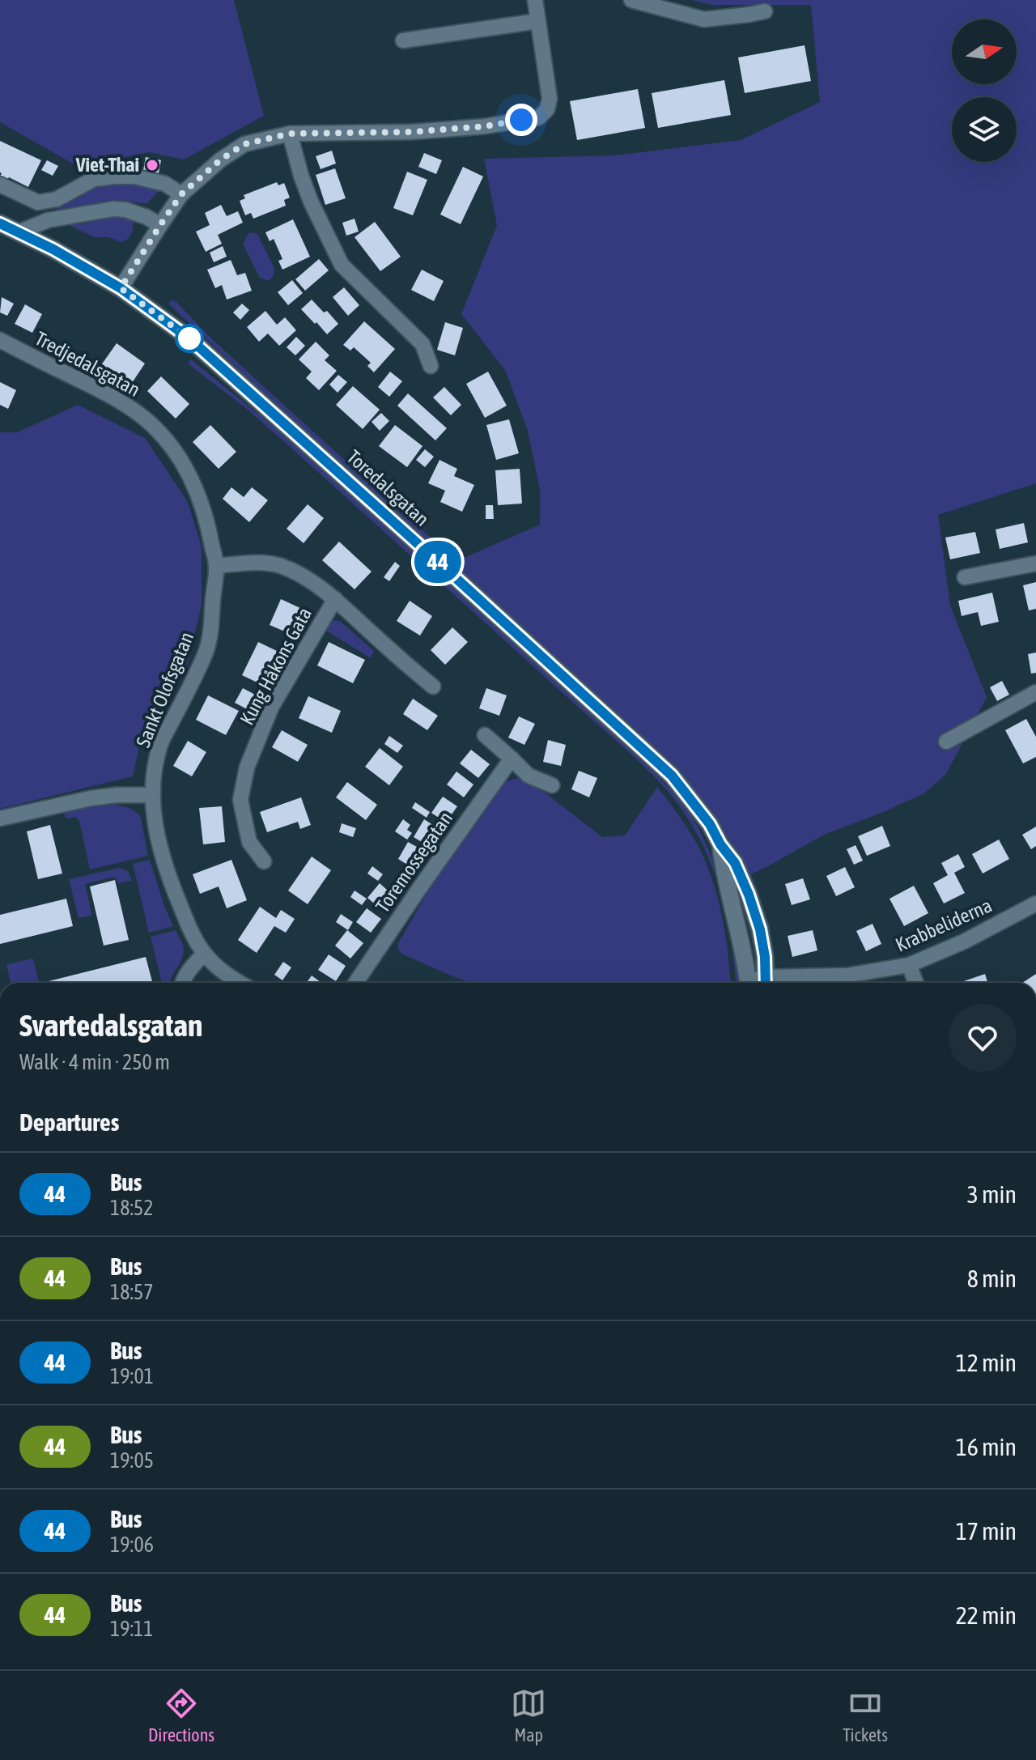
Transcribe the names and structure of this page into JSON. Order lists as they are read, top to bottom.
{
  "streets": {
    "street": [
      "Tredjedalsgatan",
      "Toredalsgatan",
      "Kung Håkons Gata",
      "Sankt Olofsgatan",
      "Toremossegatan",
      "Krabbeliderna"
    ]
  },
  "crossings": [
    ["Tredjedalsgatan", "Kung Håkons Gata"],
    ["Tredjedalsgatan", "Sankt Olofsgatan"],
    ["Toredalsgatan", "Krabbeliderna"],
    ["Kung Håkons Gata", "Sankt Olofsgatan"]
  ],
  "places": ["Viet-Thai"],
  "lines": ["bus line 44"],
  "north": "right",
  "page": {
    "on_map": "44",
    "heading": [
      ["Svartedalsgatan", "Walk · 4 min · 250 m"],
      "Departures"
    ],
    "list": [
      {
        "mark": "44",
        "name": "Bus",
        "note": "18:52",
        "value": "3 min"
      },
      {
        "mark": "44",
        "name": "Bus",
        "note": "18:57",
        "value": "8 min"
      },
      {
        "mark": "44",
        "name": "Bus",
        "note": "19:01",
        "value": "12 min"
      },
      {
        "mark": "44",
        "name": "Bus",
        "note": "19:05",
        "value": "16 min"
      },
      {
        "mark": "44",
        "name": "Bus",
        "note": "19:06",
        "value": "17 min"
      },
      {
        "mark": "44",
        "name": "Bus",
        "note": "19:11",
        "value": "22 min"
      }
    ],
    "tabs": ["Directions", "Map", "Tickets"]
  }
}
